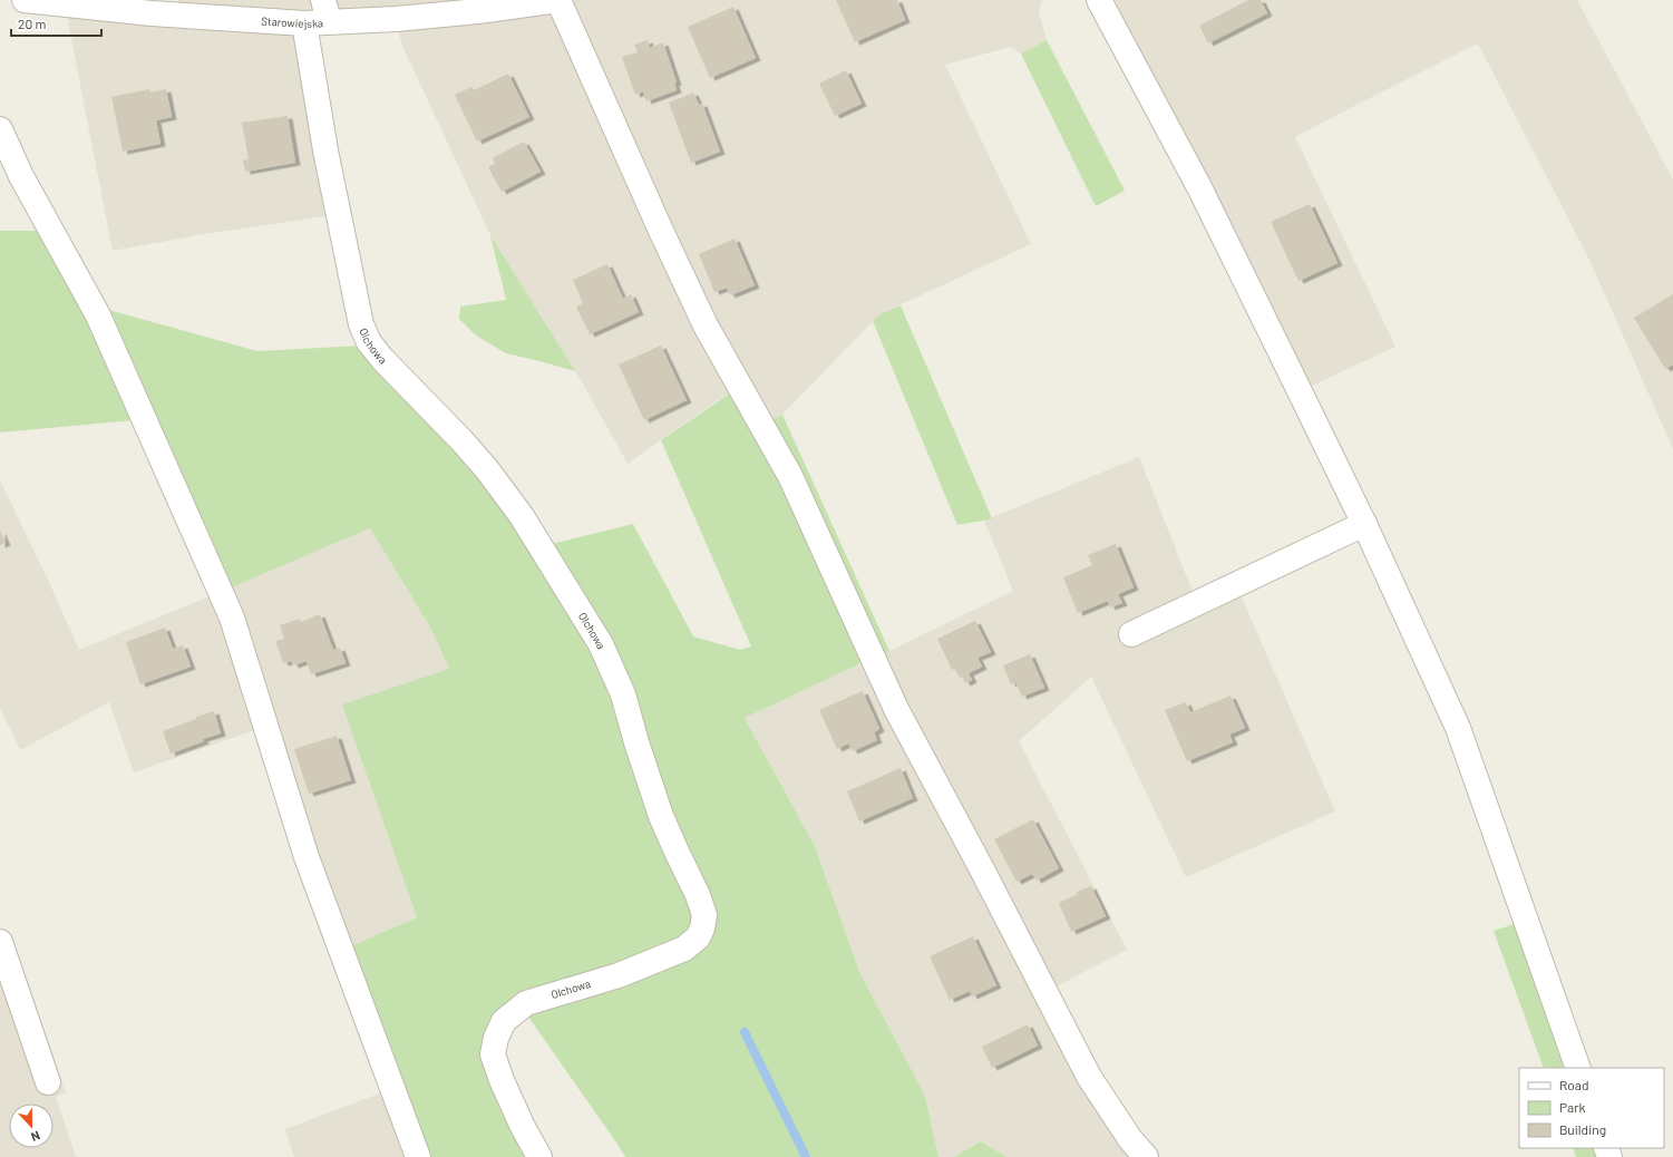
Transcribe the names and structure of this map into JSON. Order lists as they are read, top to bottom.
{
  "streets": {
    "street": ["Starowiejska", "Olchowa"]
  },
  "crossings": [
    ["Starowiejska", "Olchowa"]
  ],
  "legend": ["Road", "Park", "Building"],
  "scale_bar": "20 m",
  "north": "bottom"
}
